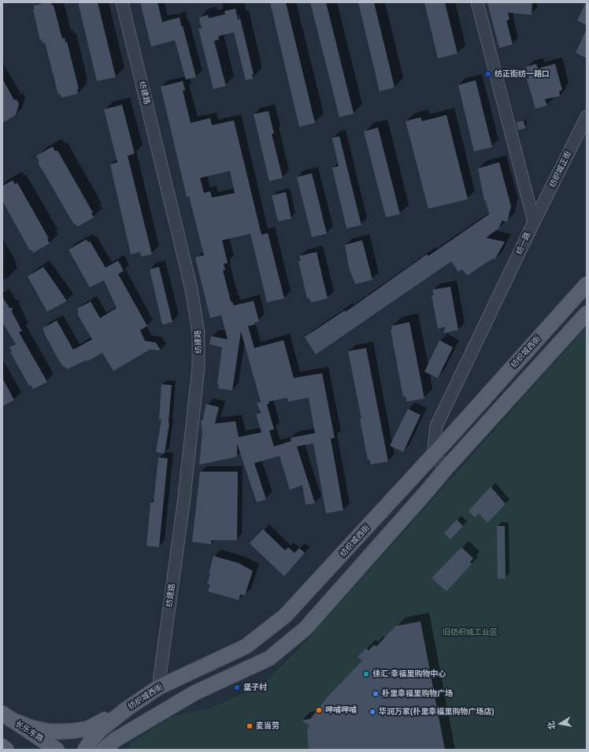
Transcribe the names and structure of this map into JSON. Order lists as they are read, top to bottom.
{
  "streets": {
    "main road": ["纺织城西街", "长乐东路"],
    "street": ["纺建路", "纺织城正街", "纺一路"]
  },
  "crossings": [
    ["纺建路", "纺织城西街"],
    ["纺织城正街", "纺一路"],
    ["纺一路", "纺织城西街"]
  ],
  "parks": ["旧纺织城工业区"],
  "places": [
    "纺正街纺一路口",
    "佳汇·幸福里购物中心",
    "堡子村",
    "朴里幸福里购物广场",
    "呷哺呷哺",
    "华润万家(朴里幸福里购物广场店)",
    "麦当劳"
  ],
  "north": "left"
}
